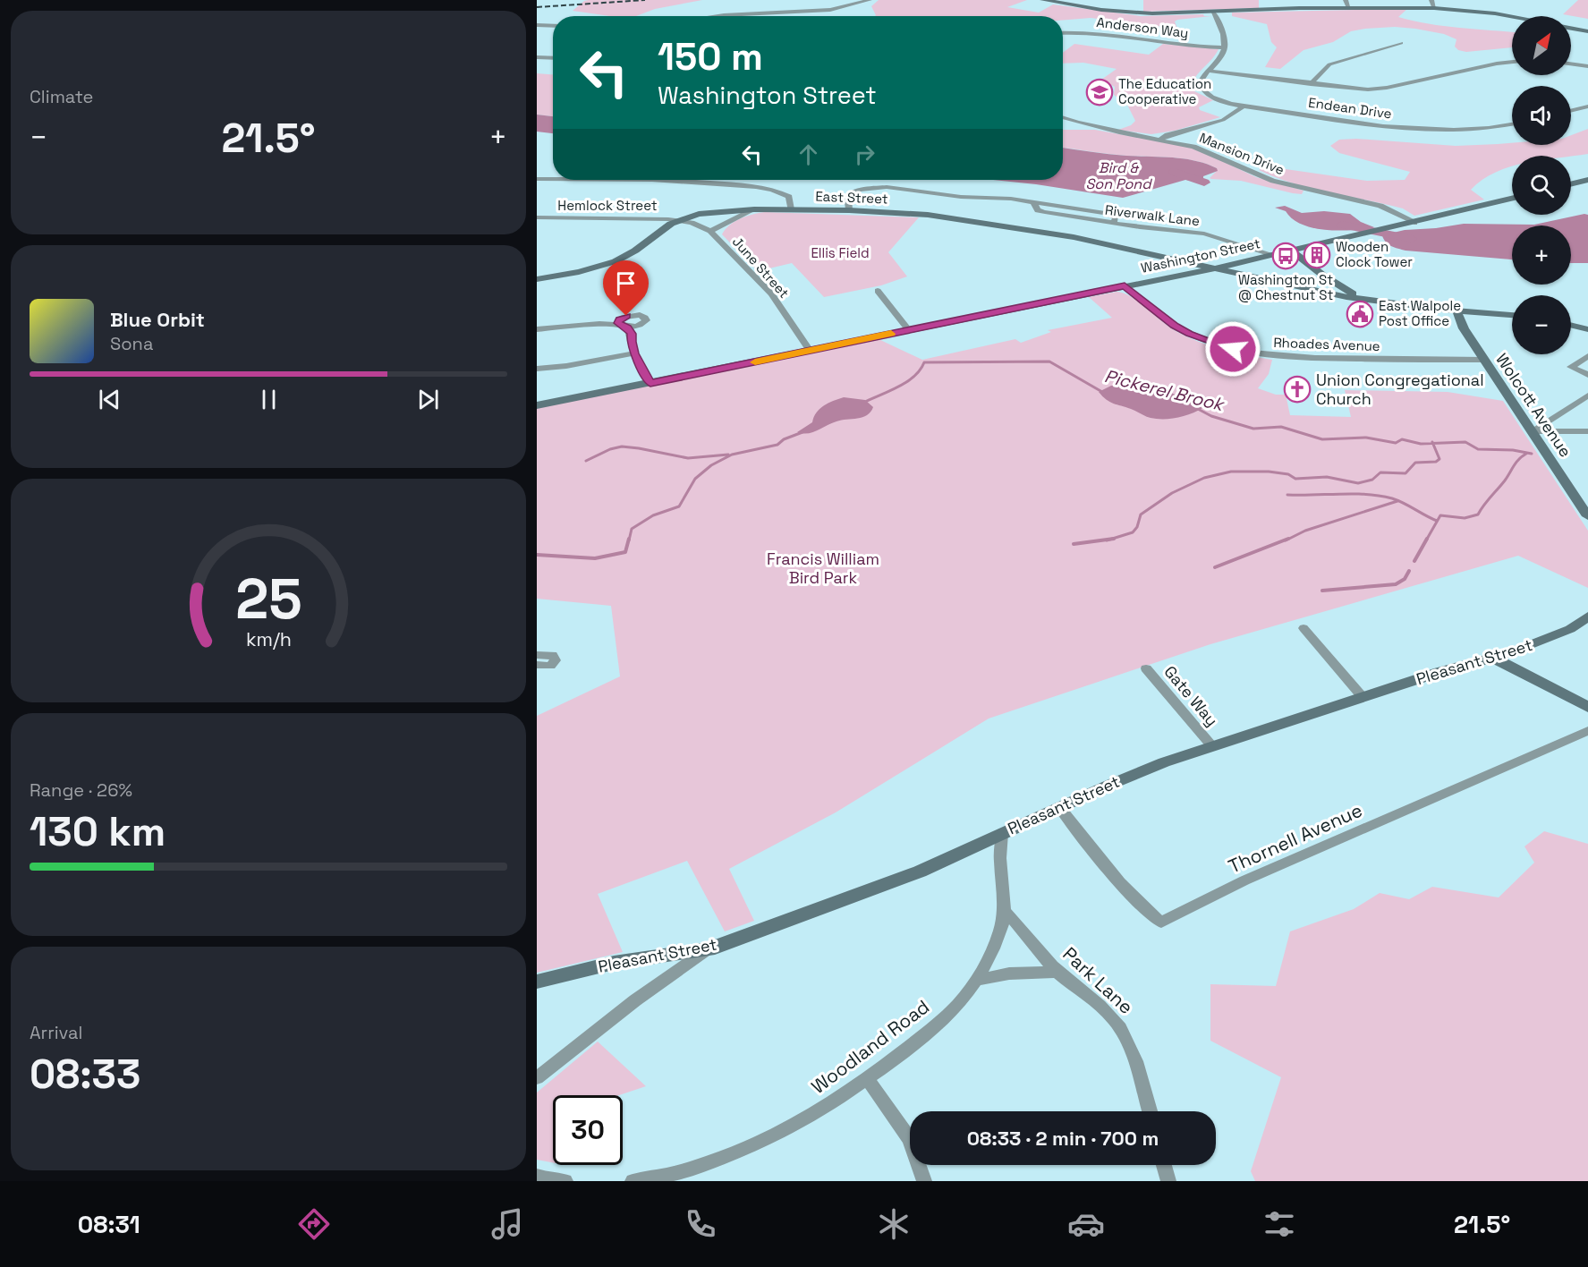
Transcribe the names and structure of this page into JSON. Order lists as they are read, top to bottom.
{
  "streets": {
    "street": [
      "Anderson Way",
      "Endean Drive",
      "Mansion Drive",
      "East Street",
      "Hemlock Street",
      "Riverwalk Lane",
      "Washington Street",
      "June Street",
      "Rhoades Avenue",
      "Wolcott Avenue",
      "Pleasant Street",
      "Gate Way",
      "Thornell Avenue",
      "Park Lane",
      "Woodland Road"
    ]
  },
  "crossings": [
    ["Anderson Way", "Endean Drive"],
    ["Mansion Drive", "Washington Street"],
    ["East Street", "Hemlock Street"],
    ["East Street", "Riverwalk Lane"],
    ["East Street", "Washington Street"],
    ["East Street", "June Street"],
    ["Hemlock Street", "June Street"],
    ["Riverwalk Lane", "Washington Street"],
    ["Washington Street", "June Street"],
    ["Washington Street", "Rhoades Avenue"],
    ["Rhoades Avenue", "Wolcott Avenue"],
    ["Pleasant Street", "Gate Way"],
    ["Pleasant Street", "Thornell Avenue"],
    ["Pleasant Street", "Woodland Road"],
    ["Park Lane", "Woodland Road"]
  ],
  "water": ["Bird & Son Pond", "Pickerel Brook"],
  "parks": ["Ellis Field", "Francis William Bird Park"],
  "places": {
    "school or university": ["The Education Cooperative"],
    "building": ["Wooden Clock Tower"],
    "bus stop": ["Washington St @ Chestnut St"],
    "public building": ["East Walpole Post Office"],
    "church": ["Union Congregational Church"]
  },
  "north": "top right",
  "page": {
    "tile": [
      "Climate",
      ["Range · 26%", "130 km"],
      ["Arrival", "08:33"]
    ],
    "map_buttons": ["+", "−"],
    "turn": ["150 m", "Washington Street"],
    "heat": ["−", "21.5°", "+"],
    "song": ["Blue Orbit", "Sona"],
    "limit": "30",
    "trip": "08:33 · 2 min · 700 m",
    "tabs": ["08:31", "21.5°"],
    "gauge": ["25", "km/h"]
  }
}
